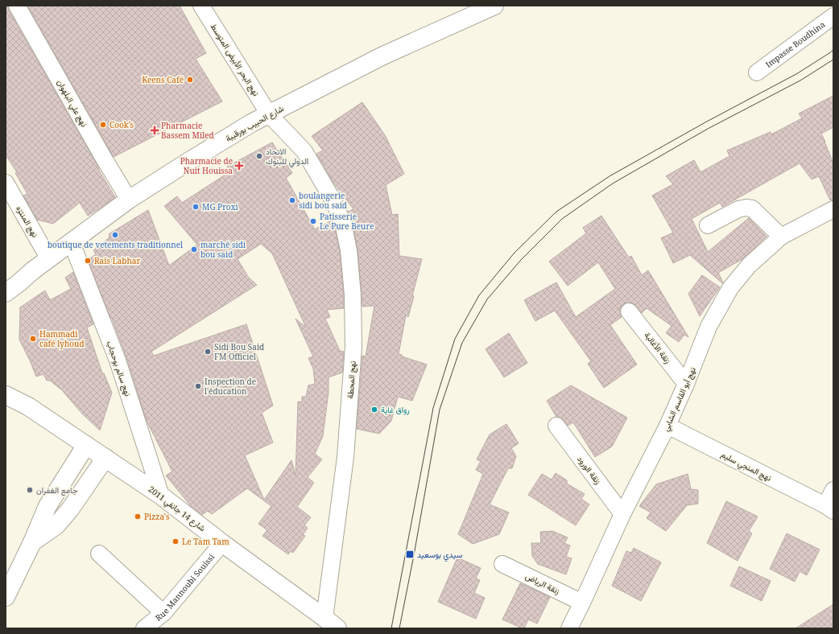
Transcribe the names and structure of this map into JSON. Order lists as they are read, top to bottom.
{
  "streets": {
    "main road": ["شارع الحبيب بورقيبة", "شارع 14 جانفي 2011"],
    "street": [
      "Impasse Boudhina",
      "نهج البحر الأبيض المتوسط",
      "نهج علي البلهوان",
      "نهج المنتزه",
      "زنقة الأغالبة",
      "نهج سالم بوحجاب",
      "نهج المحطة",
      "نهج أبو القاسم الشابي",
      "نهج المنجي سليم",
      "زنقة الورود",
      "زنقة الرياض",
      "Rue Mannoubi Souissi"
    ]
  },
  "crossings": [
    ["نهج البحر الأبيض المتوسط", "شارع الحبيب بورقيبة"],
    ["نهج البحر الأبيض المتوسط", "نهج المحطة"],
    ["نهج علي البلهوان", "شارع الحبيب بورقيبة"],
    ["شارع الحبيب بورقيبة", "نهج المنتزه"],
    ["شارع الحبيب بورقيبة", "نهج سالم بوحجاب"],
    ["زنقة الأغالبة", "نهج أبو القاسم الشابي"],
    ["نهج سالم بوحجاب", "شارع 14 جانفي 2011"],
    ["نهج المحطة", "شارع 14 جانفي 2011"],
    ["نهج أبو القاسم الشابي", "نهج المنجي سليم"],
    ["نهج أبو القاسم الشابي", "زنقة الورود"],
    ["نهج أبو القاسم الشابي", "زنقة الرياض"],
    ["شارع 14 جانفي 2011", "Rue Mannoubi Souissi"]
  ],
  "places": {
    "other": [
      "Keens Café",
      "Cook’s",
      "الاتحاد الدولي للبنوك",
      "boulangerie sidi bou said",
      "MG Proxi",
      "Patisserie Le Pure Beure",
      "boutique de vetements traditionnel",
      "marché sidi bou said",
      "Raïs Labhar",
      "Hammadi café lyhoud",
      "Sidi Bou Said FM Officiel",
      "Inspection de l'éducation",
      "رواق غاية",
      "جامع الغفران",
      "Pizza's",
      "Le Tam Tam"
    ],
    "health": ["Pharmacie Bassem Miled", "Pharmacie de Nuit Houissa"],
    "transit": ["سيدي بوسعيد"]
  }
}
